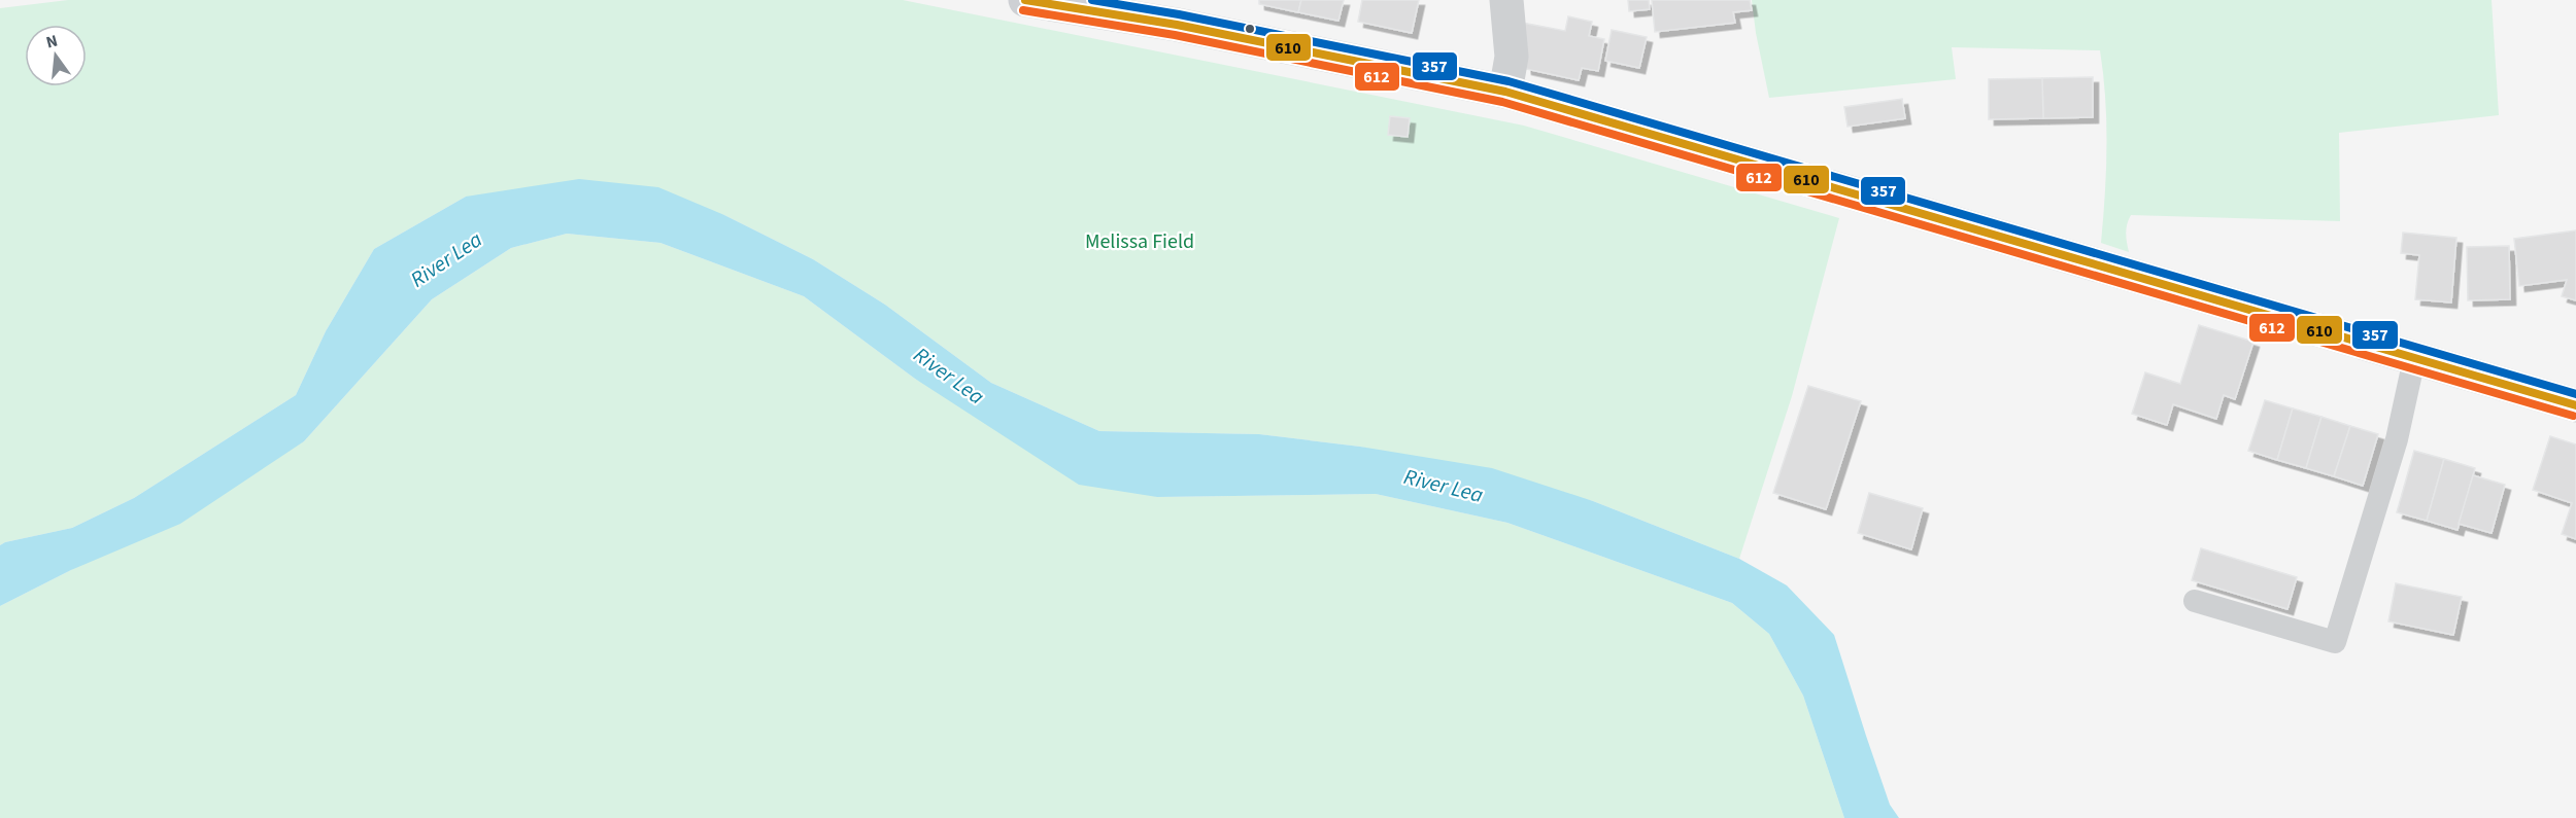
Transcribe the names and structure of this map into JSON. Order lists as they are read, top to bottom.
{
  "water": ["River Lea"],
  "parks": ["Melissa Field"],
  "lines": ["transit line 610", "transit line 357", "transit line 612"],
  "north": "top"
}
